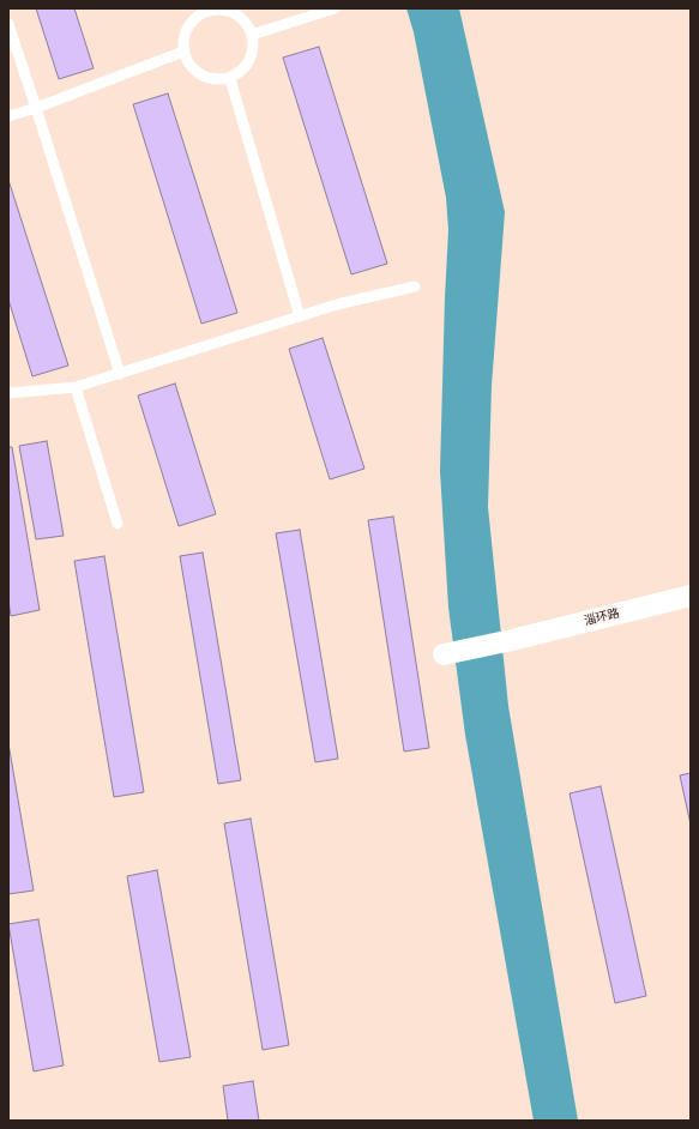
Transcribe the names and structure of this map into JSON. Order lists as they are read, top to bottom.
{
  "streets": {
    "street": ["淄环路"]
  }
}
